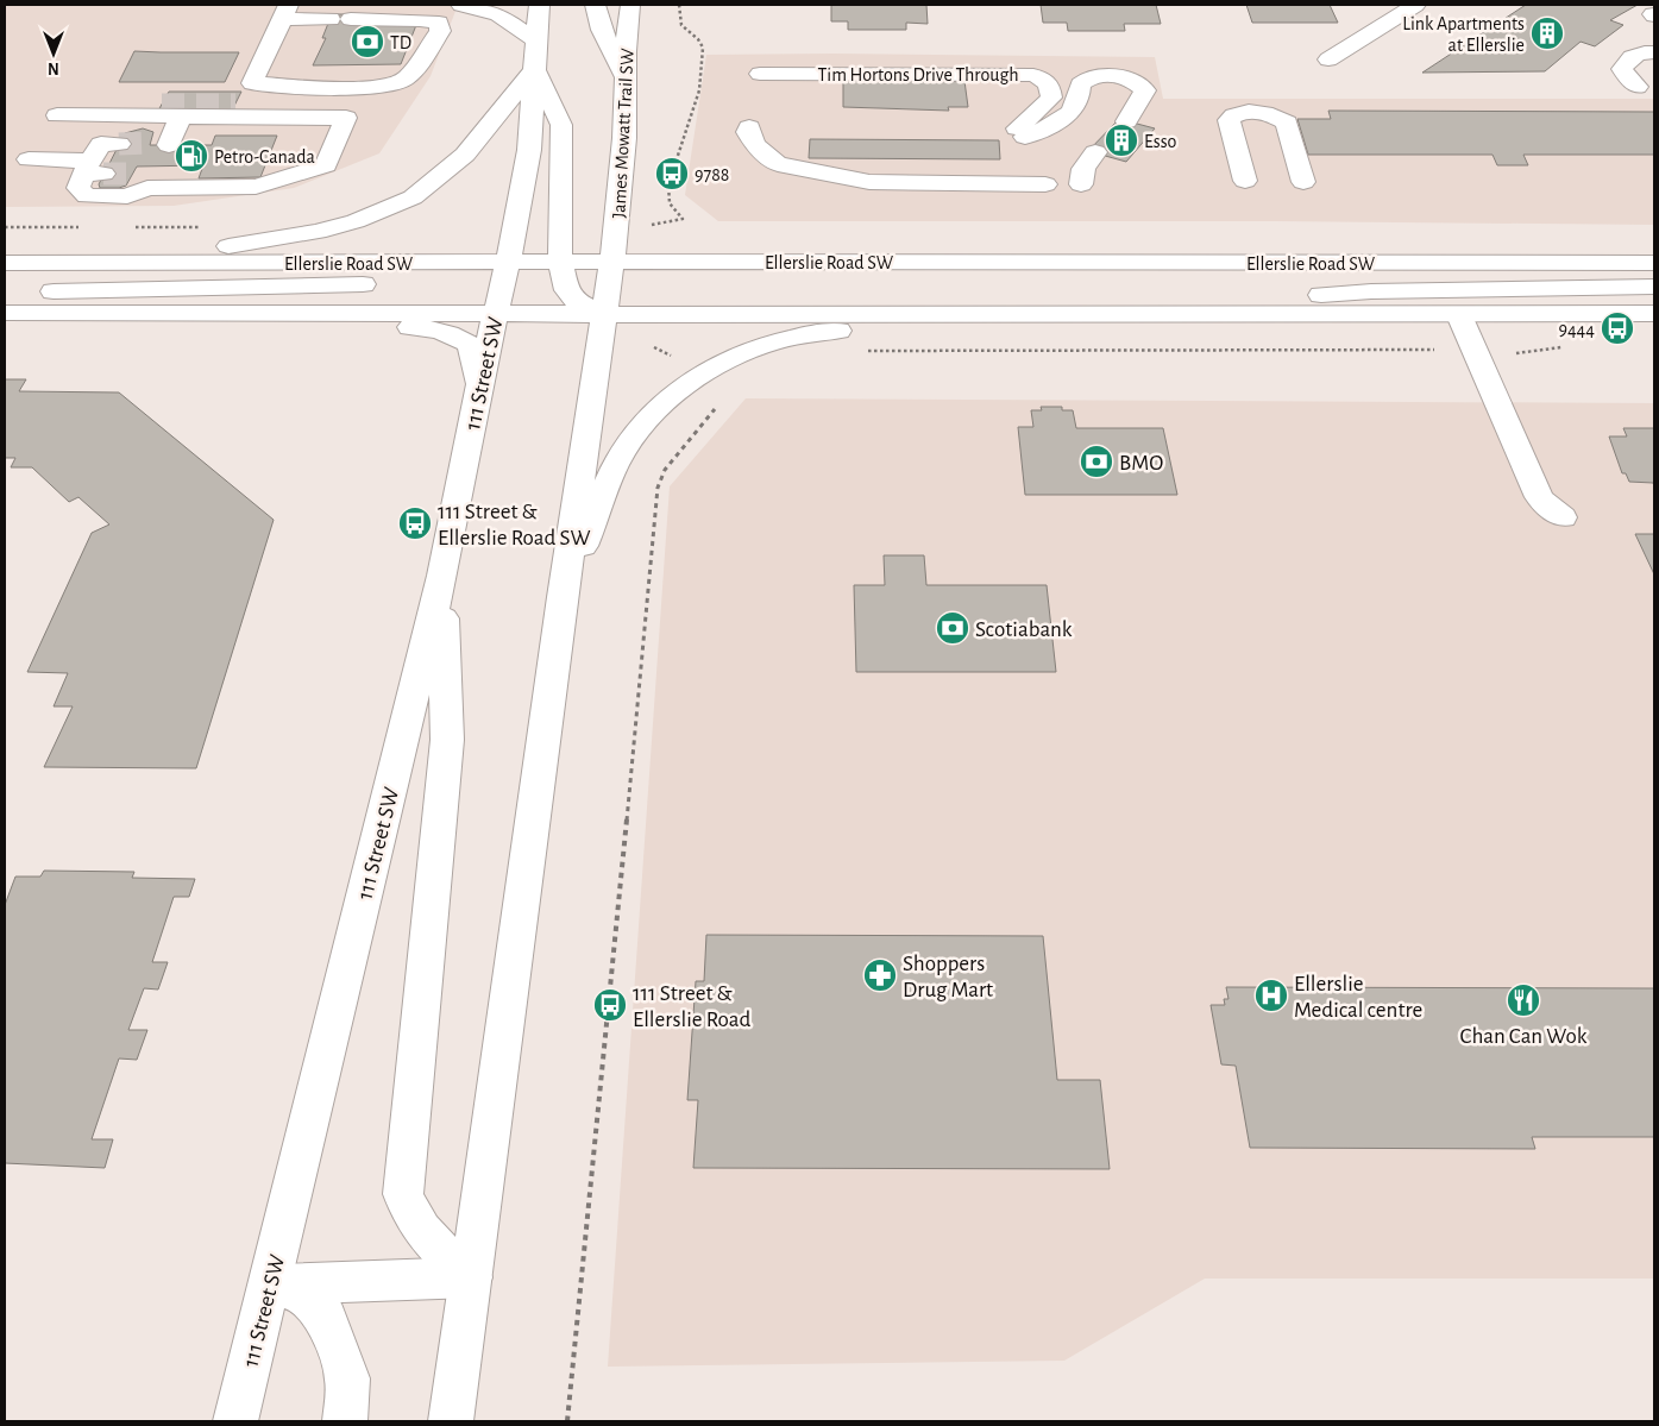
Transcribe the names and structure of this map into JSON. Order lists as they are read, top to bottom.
{
  "streets": {
    "main road": [
      "Tim Hortons Drive Through",
      "James Mowatt Trail SW",
      "Ellerslie Road SW",
      "111 Street SW"
    ]
  },
  "crossings": [
    ["James Mowatt Trail SW", "Ellerslie Road SW"],
    ["Ellerslie Road SW", "111 Street SW"]
  ],
  "places": {
    "building": ["Link Apartments at Ellerslie", "Esso"],
    "bank": ["TD", "BMO", "Scotiabank"],
    "fuel station": ["Petro-Canada"],
    "bus stop": [
      "9788",
      "9444",
      "111 Street & Ellerslie Road SW",
      "111 Street & Ellerslie Road"
    ],
    "pharmacy": ["Shoppers Drug Mart"],
    "hospital": ["Ellerslie Medical centre"],
    "restaurant": ["Chan Can Wok"]
  },
  "north": "bottom"
}
